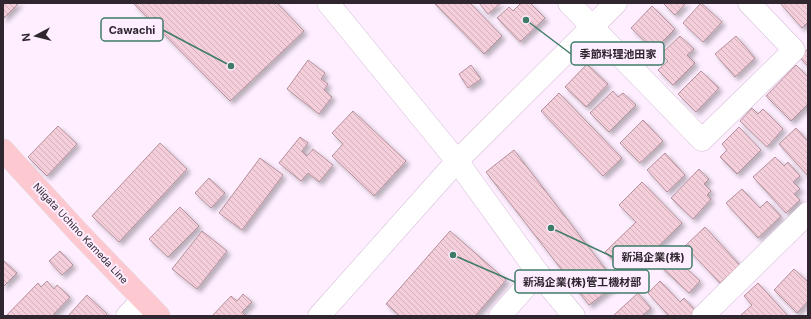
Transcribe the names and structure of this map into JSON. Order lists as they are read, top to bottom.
{
  "streets": {
    "main road": ["Niigata Uchino Kameda Line"]
  },
  "places": [
    "季節料理池田家",
    "Cawachi",
    "新潟企業(株)",
    "新潟企業(株)管工機材部"
  ],
  "north": "left"
}
